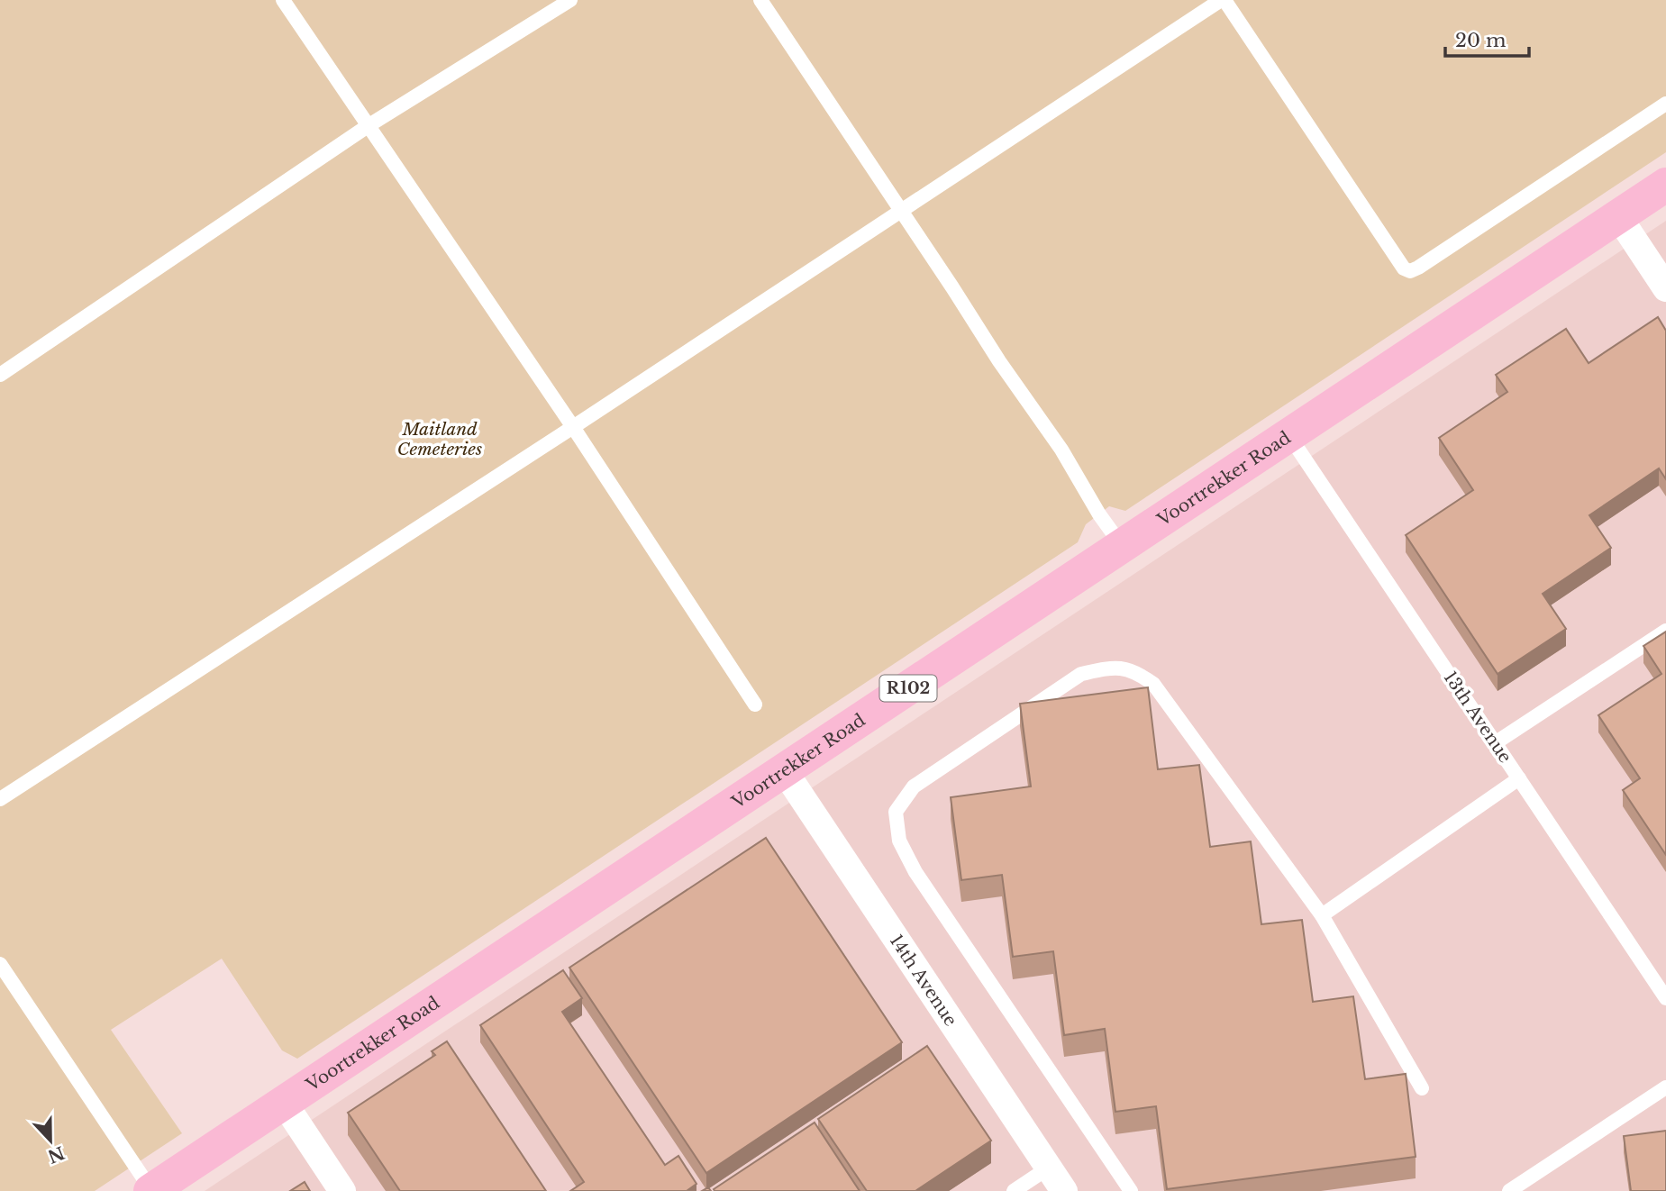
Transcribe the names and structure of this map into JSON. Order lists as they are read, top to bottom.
{
  "streets": {
    "main road": ["Voortrekker Road", "R102"],
    "street": ["14th Avenue"],
    "lane": ["13th Avenue"]
  },
  "crossings": [
    ["Voortrekker Road", "13th Avenue"],
    ["Voortrekker Road", "14th Avenue"]
  ],
  "parks": ["Maitland Cemeteries"],
  "scale_bar": "20 m",
  "north": "bottom"
}
